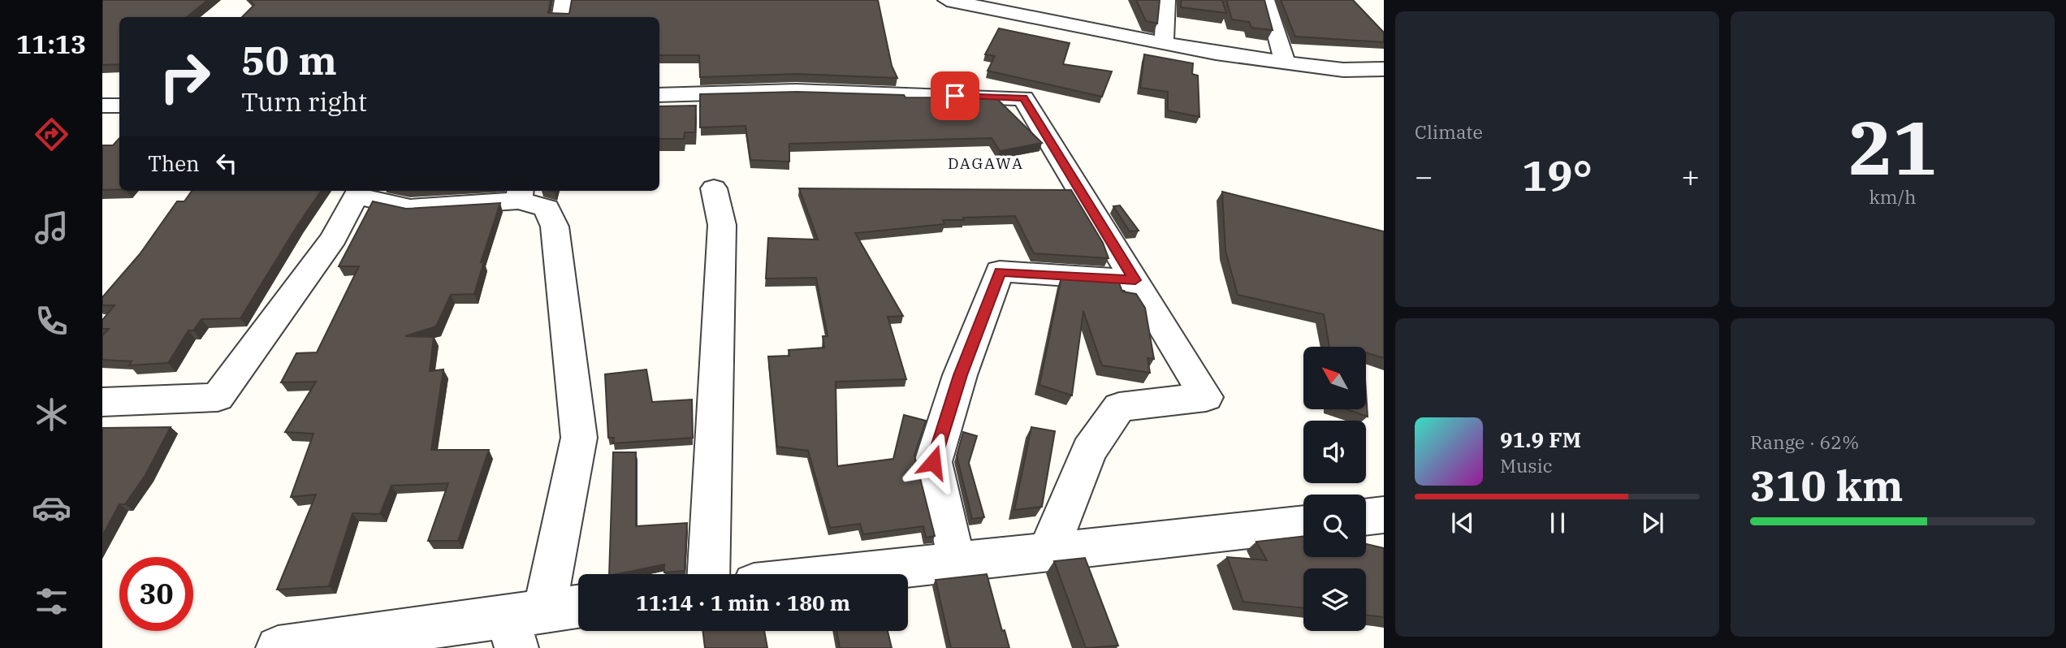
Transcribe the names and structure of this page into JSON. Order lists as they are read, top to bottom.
{
  "districts": ["DAGAWA"],
  "north": "top left",
  "page": {
    "tabs": "11:13",
    "tile": [
      "Climate",
      ["21", "km/h"],
      ["Range · 62%", "310 km"]
    ],
    "turn": ["50 m", "Turn right"],
    "then": "Then",
    "heat": ["−", "19°", "+"],
    "song": ["91.9 FM", "Music"],
    "limit": "30",
    "trip": "11:14 · 1 min · 180 m"
  }
}
